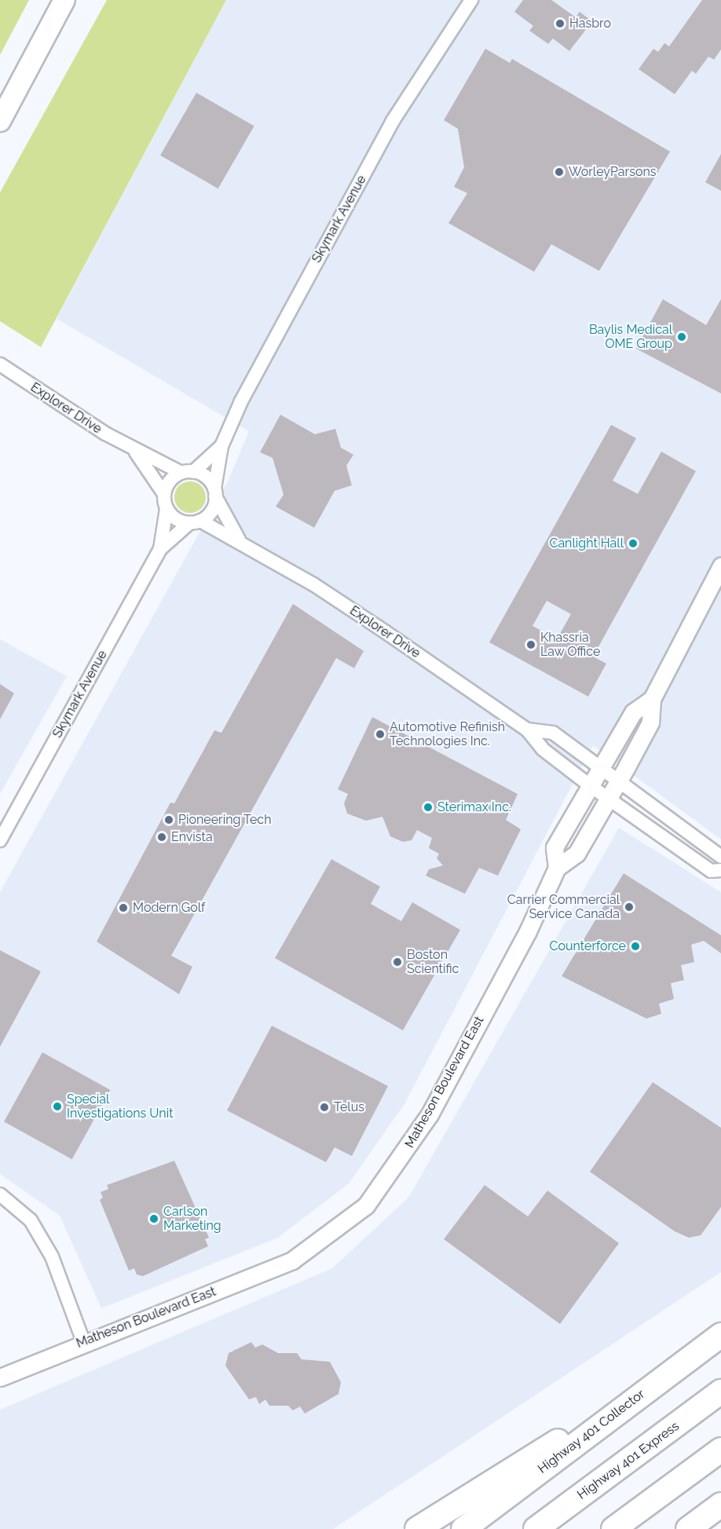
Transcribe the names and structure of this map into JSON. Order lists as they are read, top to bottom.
{
  "streets": {
    "highway": ["Highway 401 Collector", "Highway 401 Express"],
    "street": ["Skymark Avenue", "Explorer Drive", "Matheson Boulevard East"]
  },
  "crossings": [
    ["Skymark Avenue", "Explorer Drive"],
    ["Explorer Drive", "Matheson Boulevard East"]
  ],
  "places": [
    "Hasbro",
    "WorleyParsons",
    "Baylis Medical OME Group",
    "Canlight Hall",
    "Khassria Law Office",
    "Automotive Refinish Technologies Inc.",
    "Sterimax Inc.",
    "Pioneering Tech",
    "Envista",
    "Carrier Commercial Service Canada",
    "Modern Golf",
    "Counterforce",
    "Boston Scientific",
    "Special Investigations Unit",
    "Telus",
    "Carlson Marketing"
  ]
}
